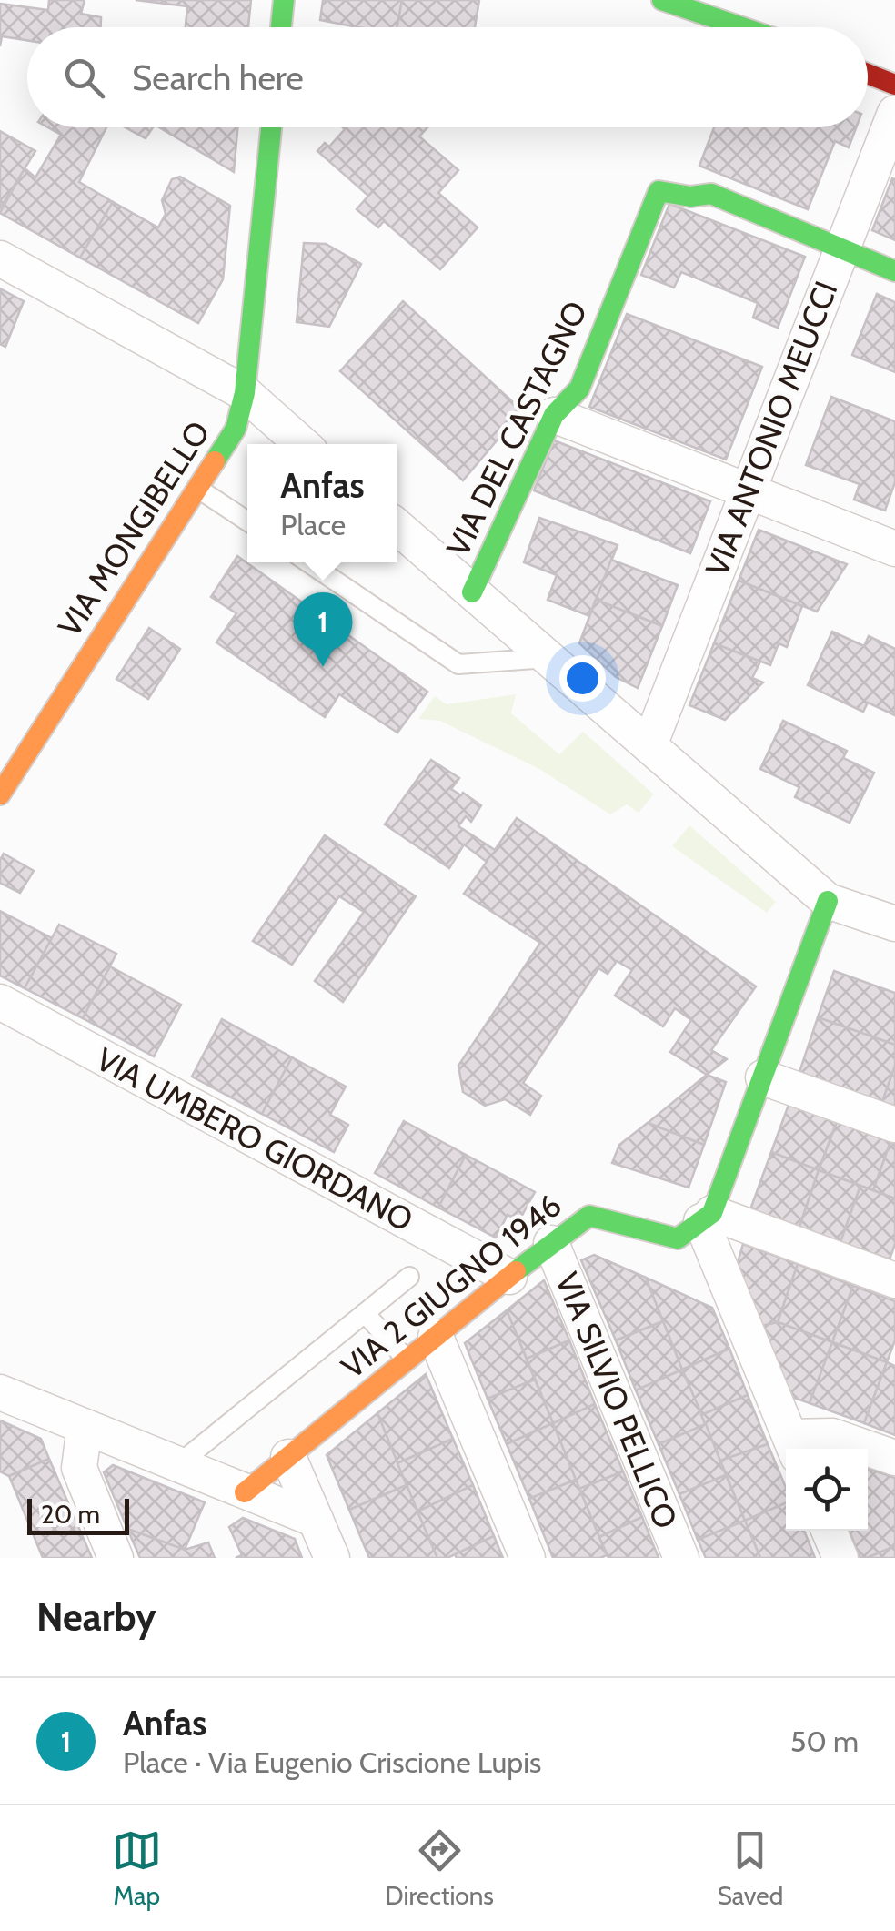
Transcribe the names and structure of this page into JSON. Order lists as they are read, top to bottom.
{
  "streets": {
    "street": [
      "VIA DEL CASTAGNO",
      "VIA ANTONIO MEUCCI",
      "VIA MONGIBELLO",
      "VIA UMBERO GIORDANO",
      "VIA 2 GIUGNO 1946",
      "VIA SILVIO PELLICO"
    ]
  },
  "crossings": [
    ["VIA DEL CASTAGNO", "VIA ANTONIO MEUCCI"],
    ["VIA UMBERO GIORDANO", "VIA 2 GIUGNO 1946"],
    ["VIA 2 GIUGNO 1946", "VIA SILVIO PELLICO"]
  ],
  "scale_bar": "20 m",
  "page": {
    "search": "Search here",
    "popup": ["Anfas", "Place"],
    "pins": "1",
    "scale": "20 m",
    "heading": "Nearby",
    "list": [
      {
        "mark": "1",
        "name": "Anfas",
        "note": "Place · Via Eugenio Criscione Lupis",
        "value": "50 m"
      }
    ],
    "nav": ["Map", "Directions", "Saved"]
  }
}
